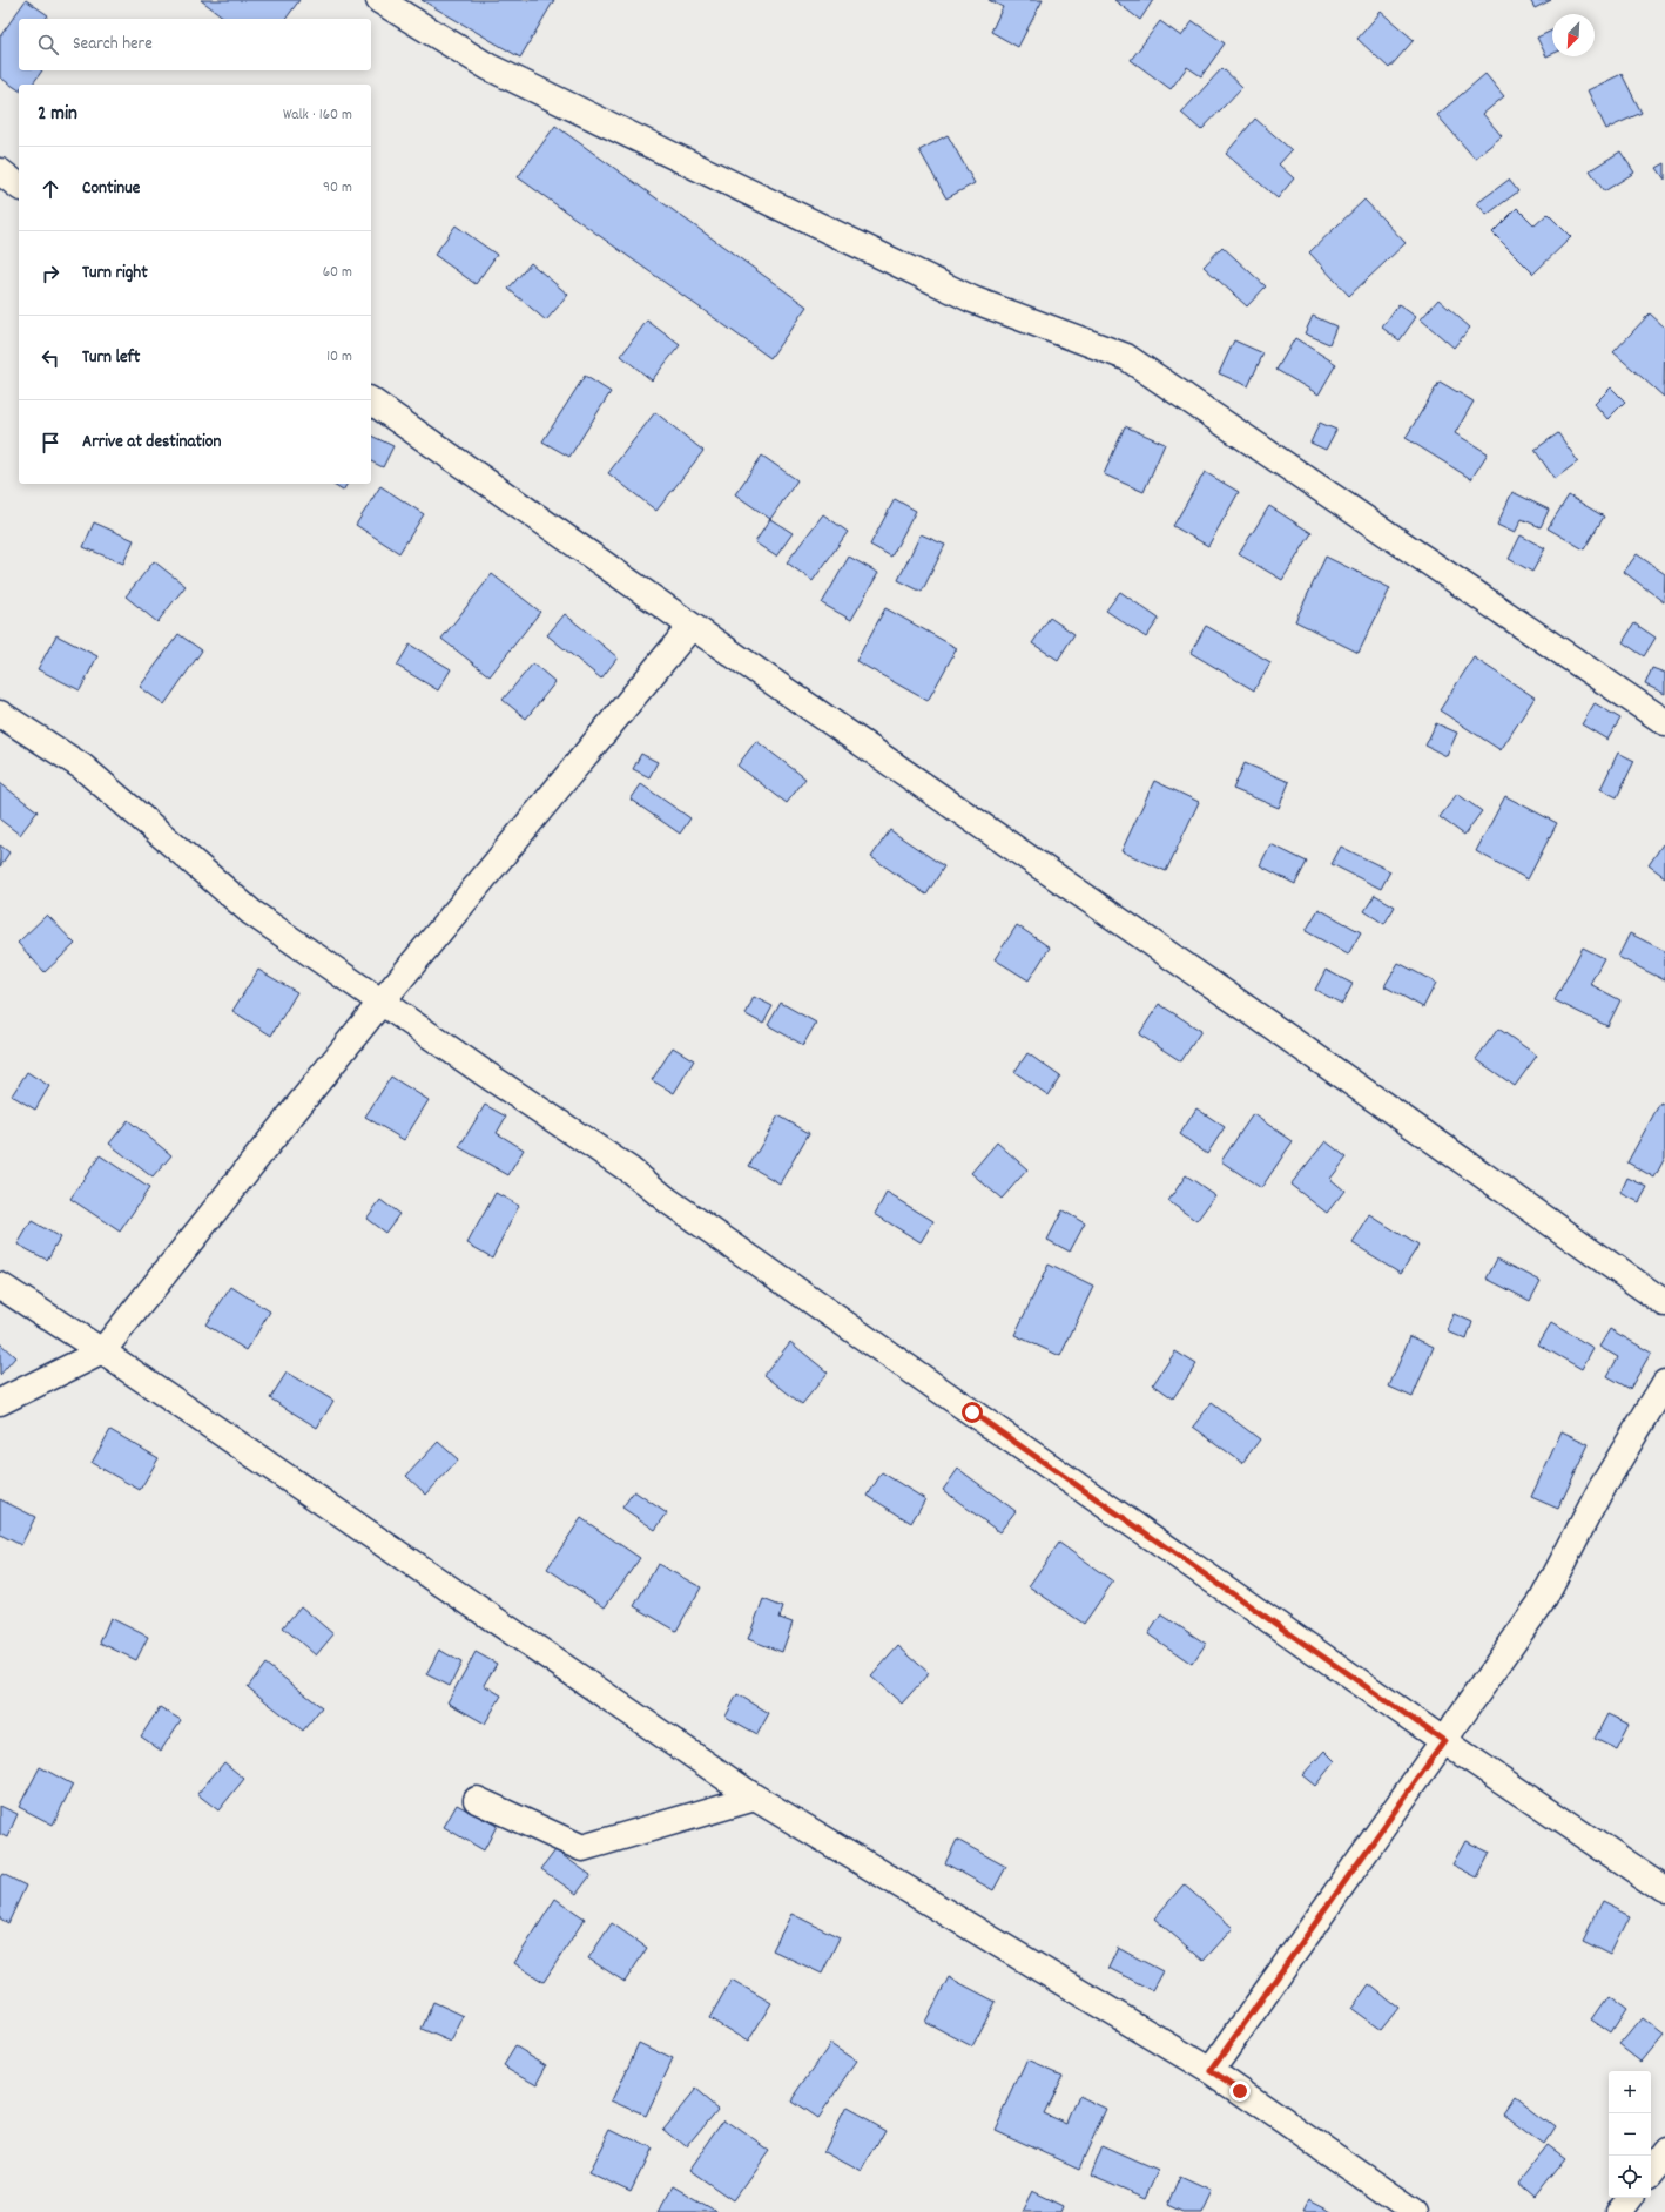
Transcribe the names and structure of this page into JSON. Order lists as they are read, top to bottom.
{
  "north": "bottom left",
  "page": {
    "search": "Search here",
    "heading": ["2 min", "Walk · 160 m"],
    "list": [
      ["Continue", "90 m"],
      ["Turn right", "60 m"],
      ["Turn left", "10 m"],
      "Arrive at destination"
    ],
    "map_buttons": ["+", "−"]
  }
}
